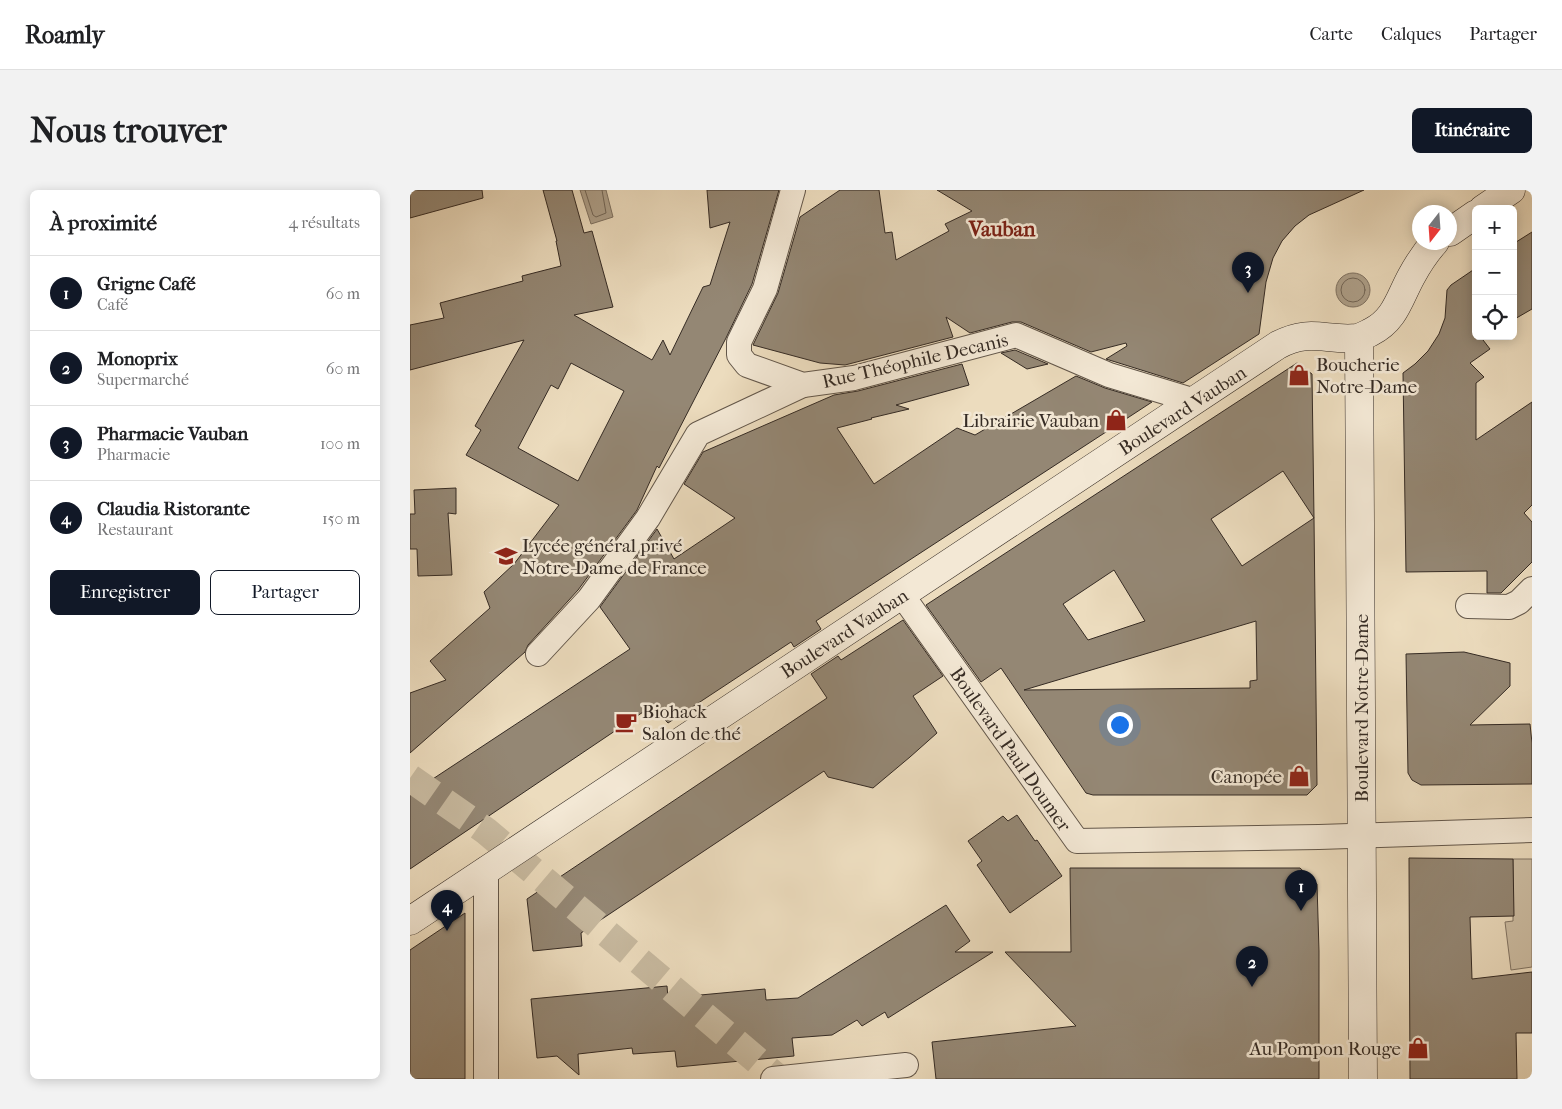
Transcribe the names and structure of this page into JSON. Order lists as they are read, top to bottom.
{
  "streets": {
    "street": [
      "Rue Théophile Decanis",
      "Boulevard Vauban",
      "Boulevard Notre-Dame",
      "Boulevard Paul Doumer"
    ]
  },
  "crossings": [
    ["Rue Théophile Decanis", "Boulevard Vauban"],
    ["Boulevard Vauban", "Boulevard Notre-Dame"],
    ["Boulevard Vauban", "Boulevard Paul Doumer"],
    ["Boulevard Notre-Dame", "Boulevard Paul Doumer"]
  ],
  "districts": ["Vauban"],
  "places": {
    "shop": [
      "Boucherie Notre-Dame",
      "Librairie Vauban",
      "Canopée",
      "Au Pompon Rouge"
    ],
    "school or university": ["Lycée général privé Notre-Dame de France"],
    "cafe": ["Biohack Salon de thé"]
  },
  "north": "bottom",
  "page": {
    "header": "Roamly",
    "nav": ["Carte", "Calques", "Partager"],
    "buttons": [
      "Itinéraire",
      ["Enregistrer", "Partager"]
    ],
    "title": "Nous trouver",
    "heading": ["À proximité", "4 résultats"],
    "map_buttons": ["+", "−"],
    "pins": [
      "3",
      "1",
      "4",
      "2"
    ],
    "list": [
      {
        "mark": "1",
        "name": "Grigne Café",
        "note": "Café",
        "value": "60 m"
      },
      {
        "mark": "2",
        "name": "Monoprix",
        "note": "Supermarché",
        "value": "60 m"
      },
      {
        "mark": "3",
        "name": "Pharmacie Vauban",
        "note": "Pharmacie",
        "value": "100 m"
      },
      {
        "mark": "4",
        "name": "Claudia Ristorante",
        "note": "Restaurant",
        "value": "150 m"
      }
    ]
  }
}
